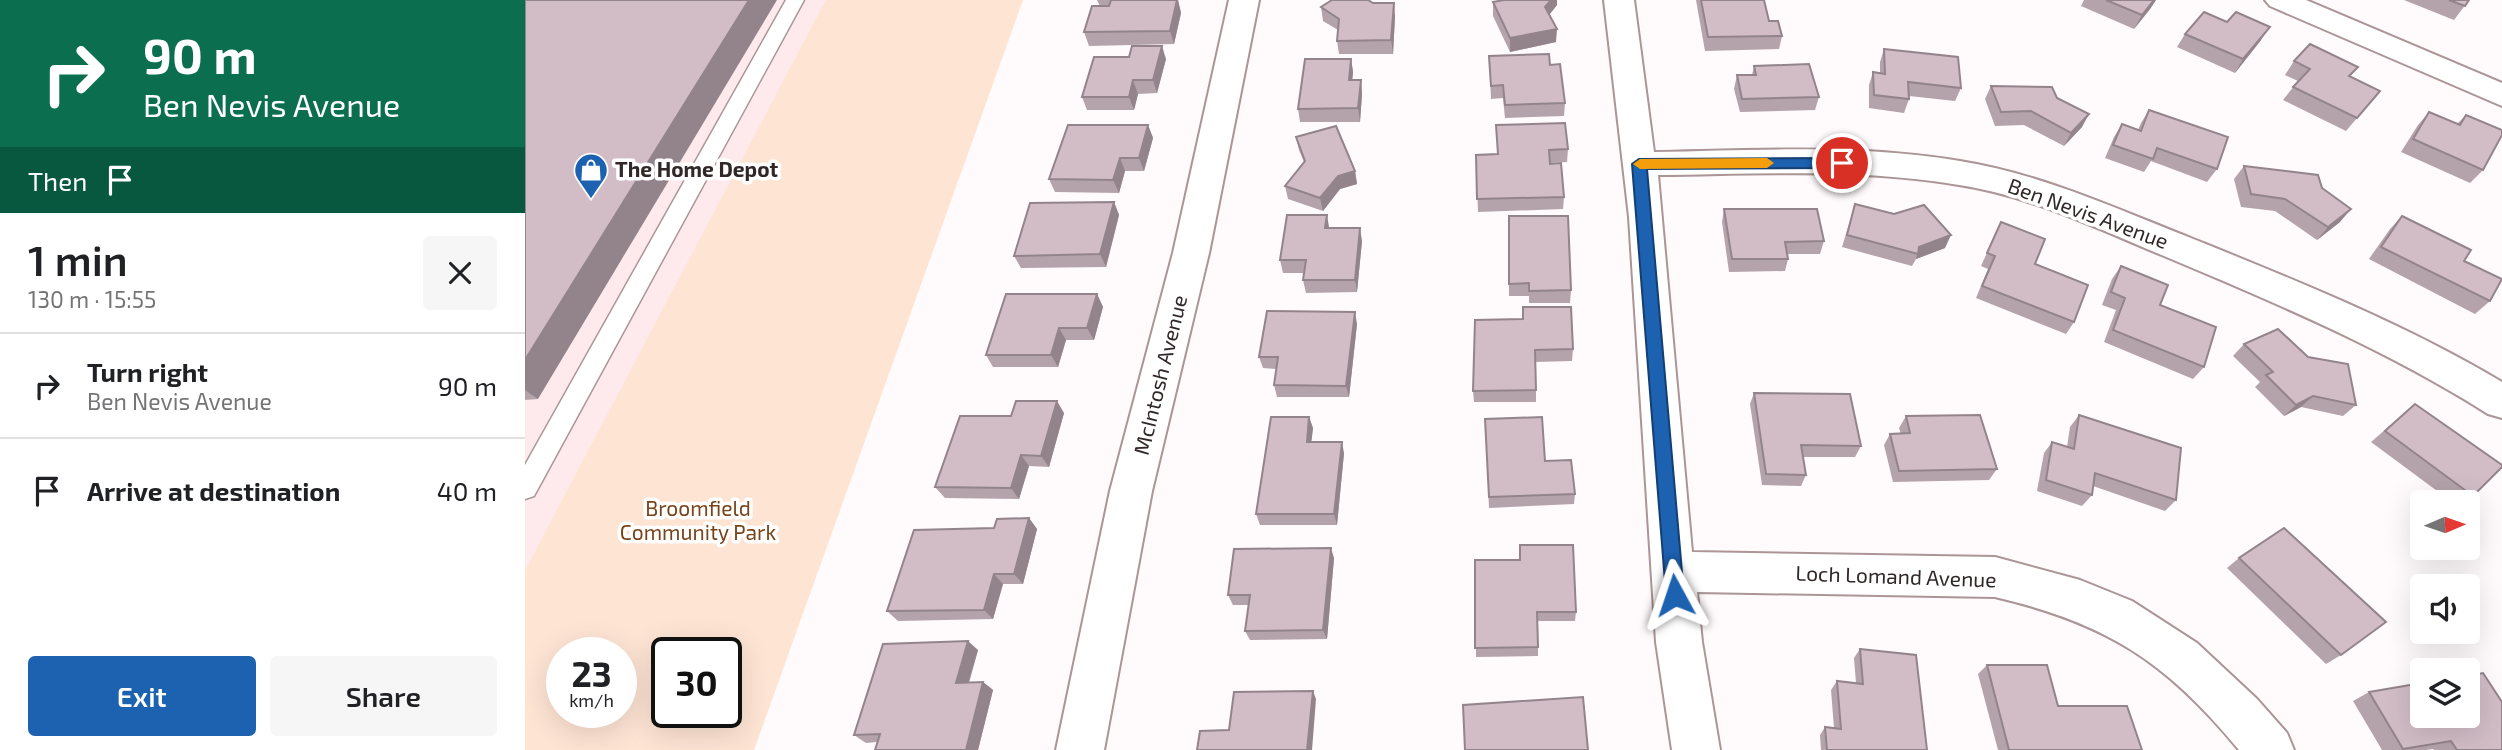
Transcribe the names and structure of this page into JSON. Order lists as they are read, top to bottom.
{
  "streets": {
    "street": ["Ben Nevis Avenue", "McIntosh Avenue", "Loch Lomand Avenue"]
  },
  "parks": ["Broomfield Community Park"],
  "places": {
    "shop": ["The Home Depot"]
  },
  "north": "right",
  "page": {
    "turn": ["90 m", "Ben Nevis Avenue"],
    "then": "Then",
    "heading": ["1 min", "130 m · 15:55"],
    "list": [
      {
        "name": "Turn right",
        "note": "Ben Nevis Avenue",
        "value": "90 m"
      },
      {
        "name": "Arrive at destination",
        "value": "40 m"
      }
    ],
    "speed": "23 km/h",
    "limit": "30",
    "buttons": ["Exit", "Share"]
  }
}
